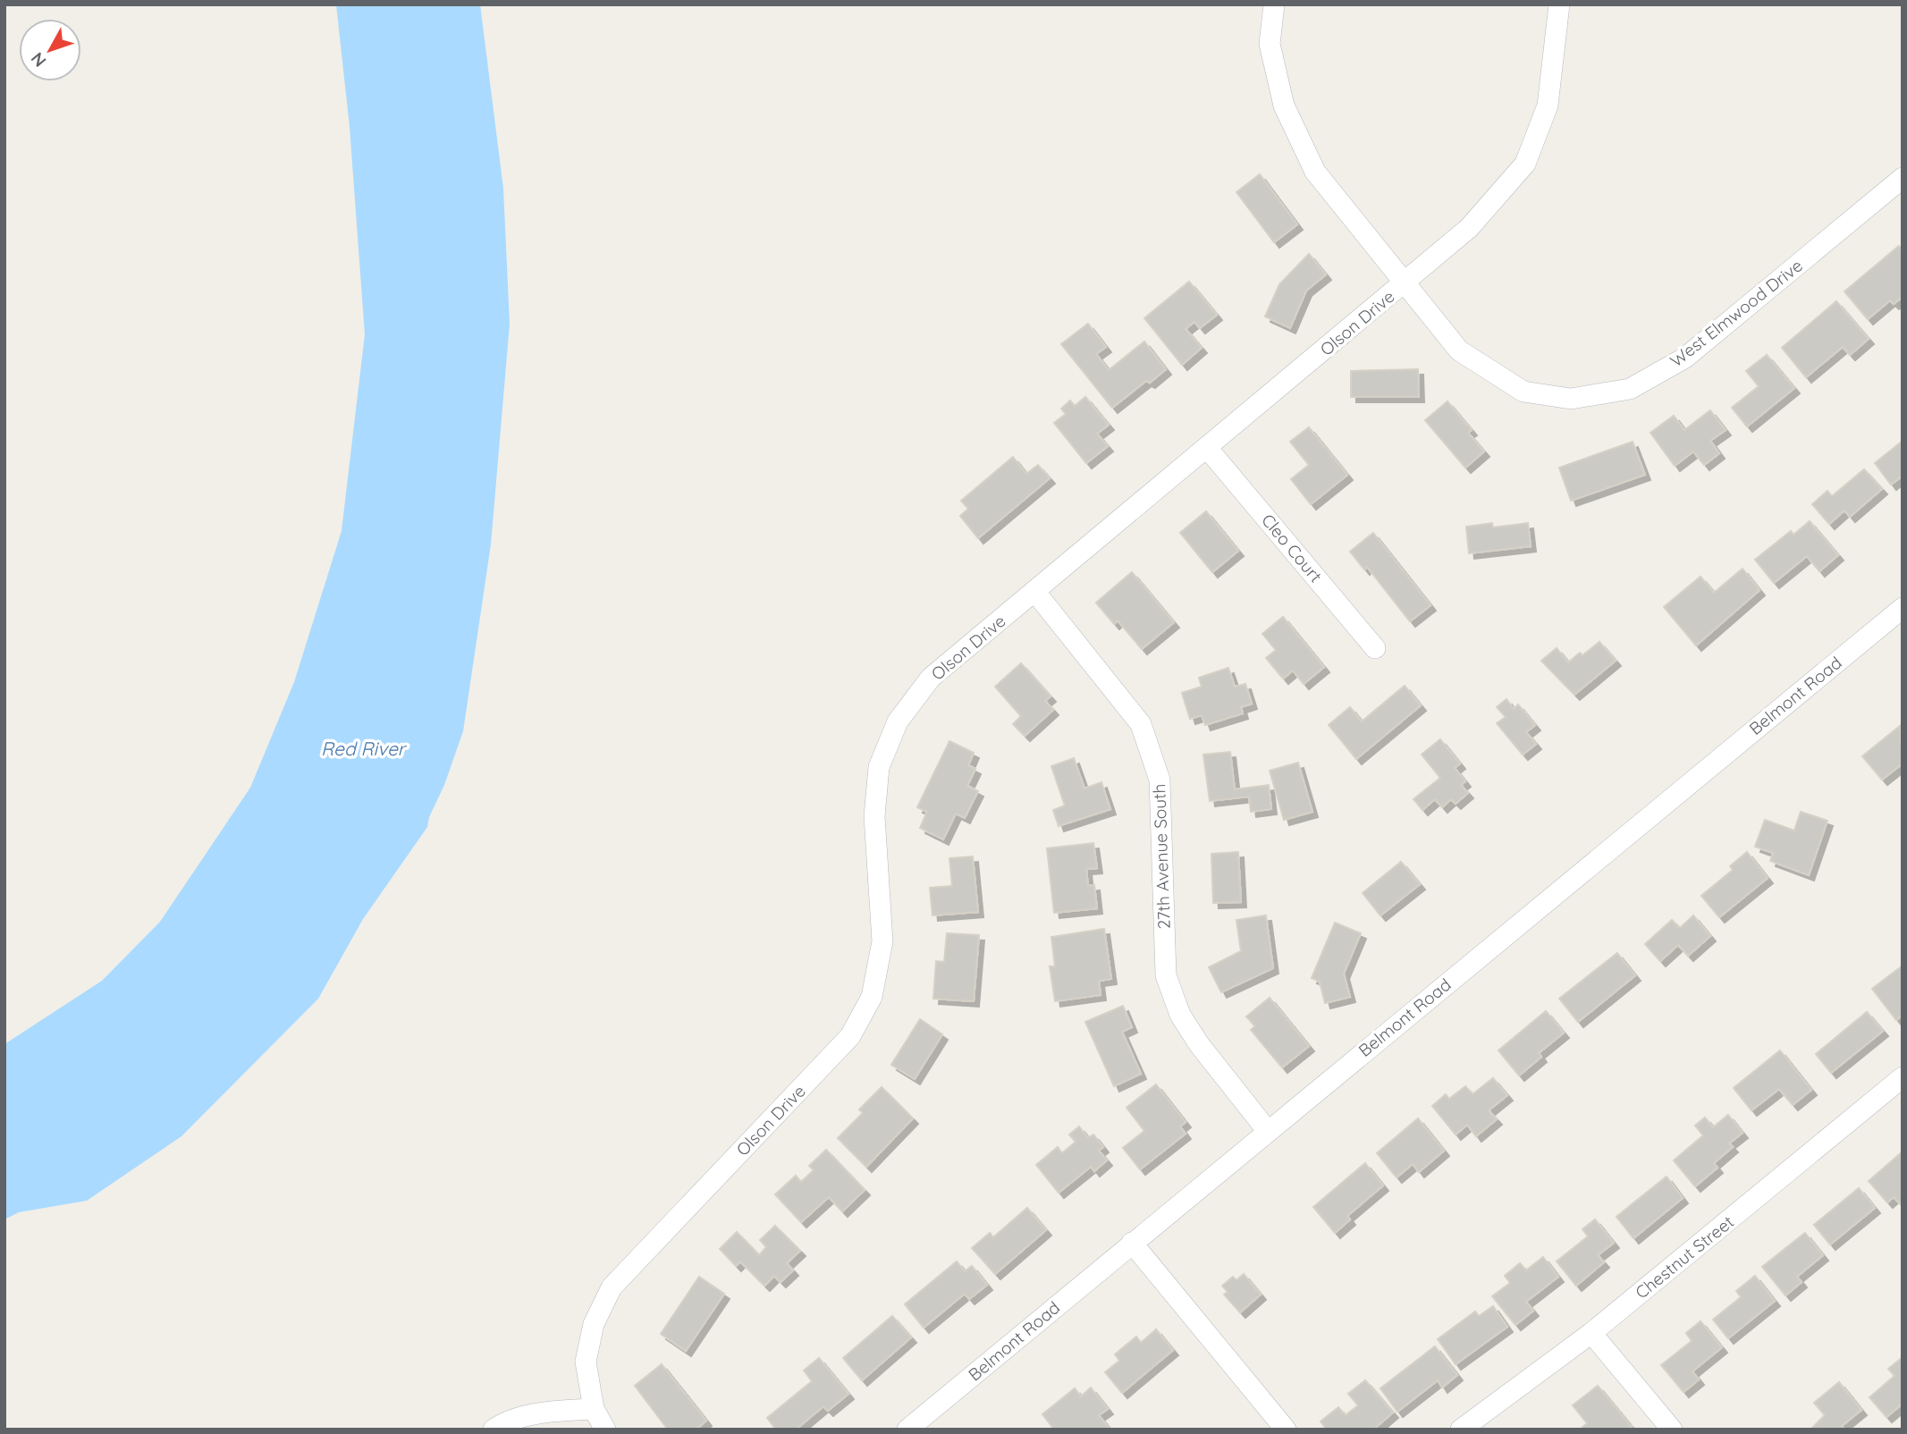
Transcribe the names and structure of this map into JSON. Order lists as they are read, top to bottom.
{
  "streets": {
    "street": [
      "West Elmwood Drive",
      "Olson Drive",
      "Cleo Court",
      "Belmont Road",
      "27th Avenue South",
      "Chestnut Street"
    ]
  },
  "crossings": [
    ["West Elmwood Drive", "Olson Drive"],
    ["Olson Drive", "Cleo Court"],
    ["Olson Drive", "27th Avenue South"],
    ["Belmont Road", "27th Avenue South"]
  ],
  "water": ["Red River"],
  "north": "bottom left"
}
